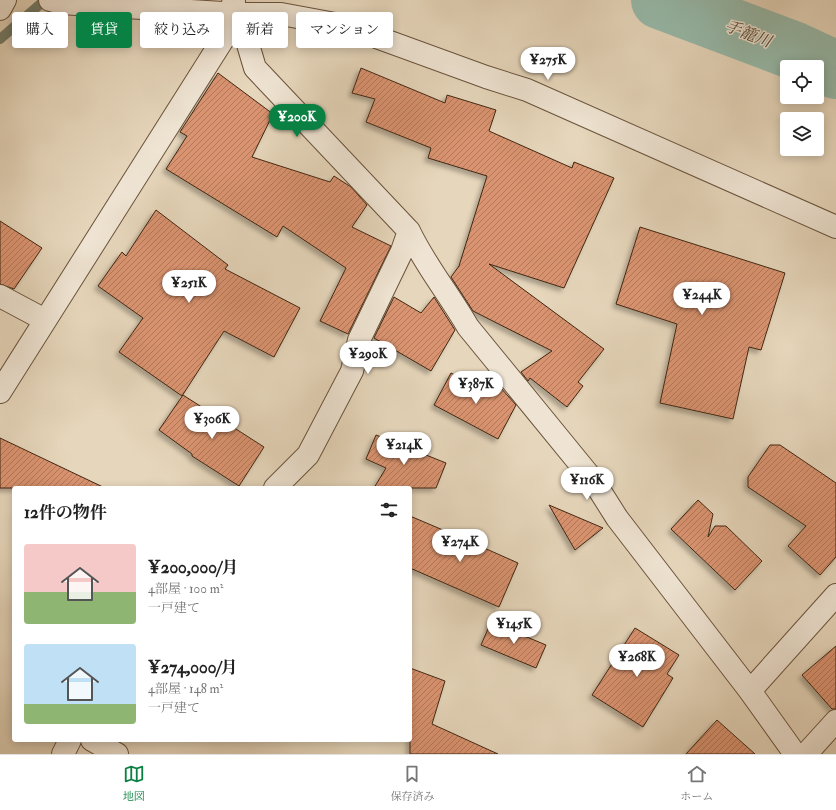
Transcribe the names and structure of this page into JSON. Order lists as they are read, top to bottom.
{
  "water": ["手籠川"],
  "page": {
    "chip": [
      "購入",
      "賃貸",
      "絞り込み",
      "新着",
      "マンション"
    ],
    "price": [
      "¥275K",
      "¥200K",
      "¥251K",
      "¥244K",
      "¥290K",
      "¥387K",
      "¥306K",
      "¥214K",
      "¥116K",
      "¥274K",
      "¥145K",
      "¥268K"
    ],
    "heading": "12件の物件",
    "list": [
      {
        "name": "¥200,000/月",
        "note": "4部屋 · 100 m² · 一戸建て"
      },
      {
        "name": "¥274,000/月",
        "note": "4部屋 · 148 m² · 一戸建て"
      }
    ],
    "tabs": ["地図", "保存済み", "ホーム"]
  }
}
